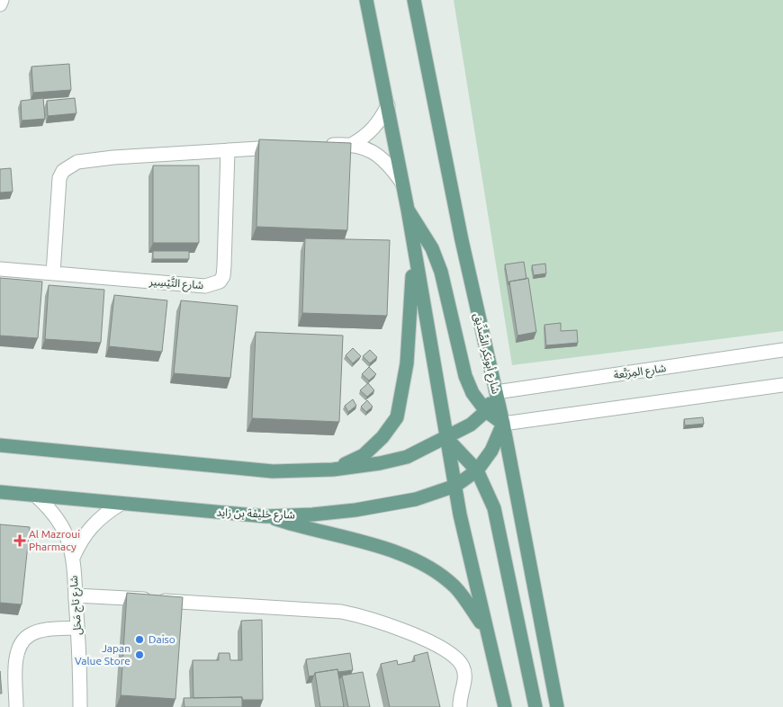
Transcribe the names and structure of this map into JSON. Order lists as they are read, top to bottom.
{
  "streets": {
    "main road": ["شارع أبوبَكر الصِّدِّيق", "شارع خليفة بن زايد"],
    "street": ["شارع التَّيْسِير", "شارع المِرَبَّعة", "شارع تاج مَحَل"]
  },
  "crossings": [
    ["شارع أبوبَكر الصِّدِّيق", "شارع المِرَبَّعة"],
    ["شارع أبوبَكر الصِّدِّيق", "شارع خليفة بن زايد"],
    ["شارع خليفة بن زايد", "شارع تاج مَحَل"]
  ],
  "places": {
    "health": ["Al Mazroui Pharmacy"],
    "other": ["Daiso", "Japan Value Store"]
  }
}
